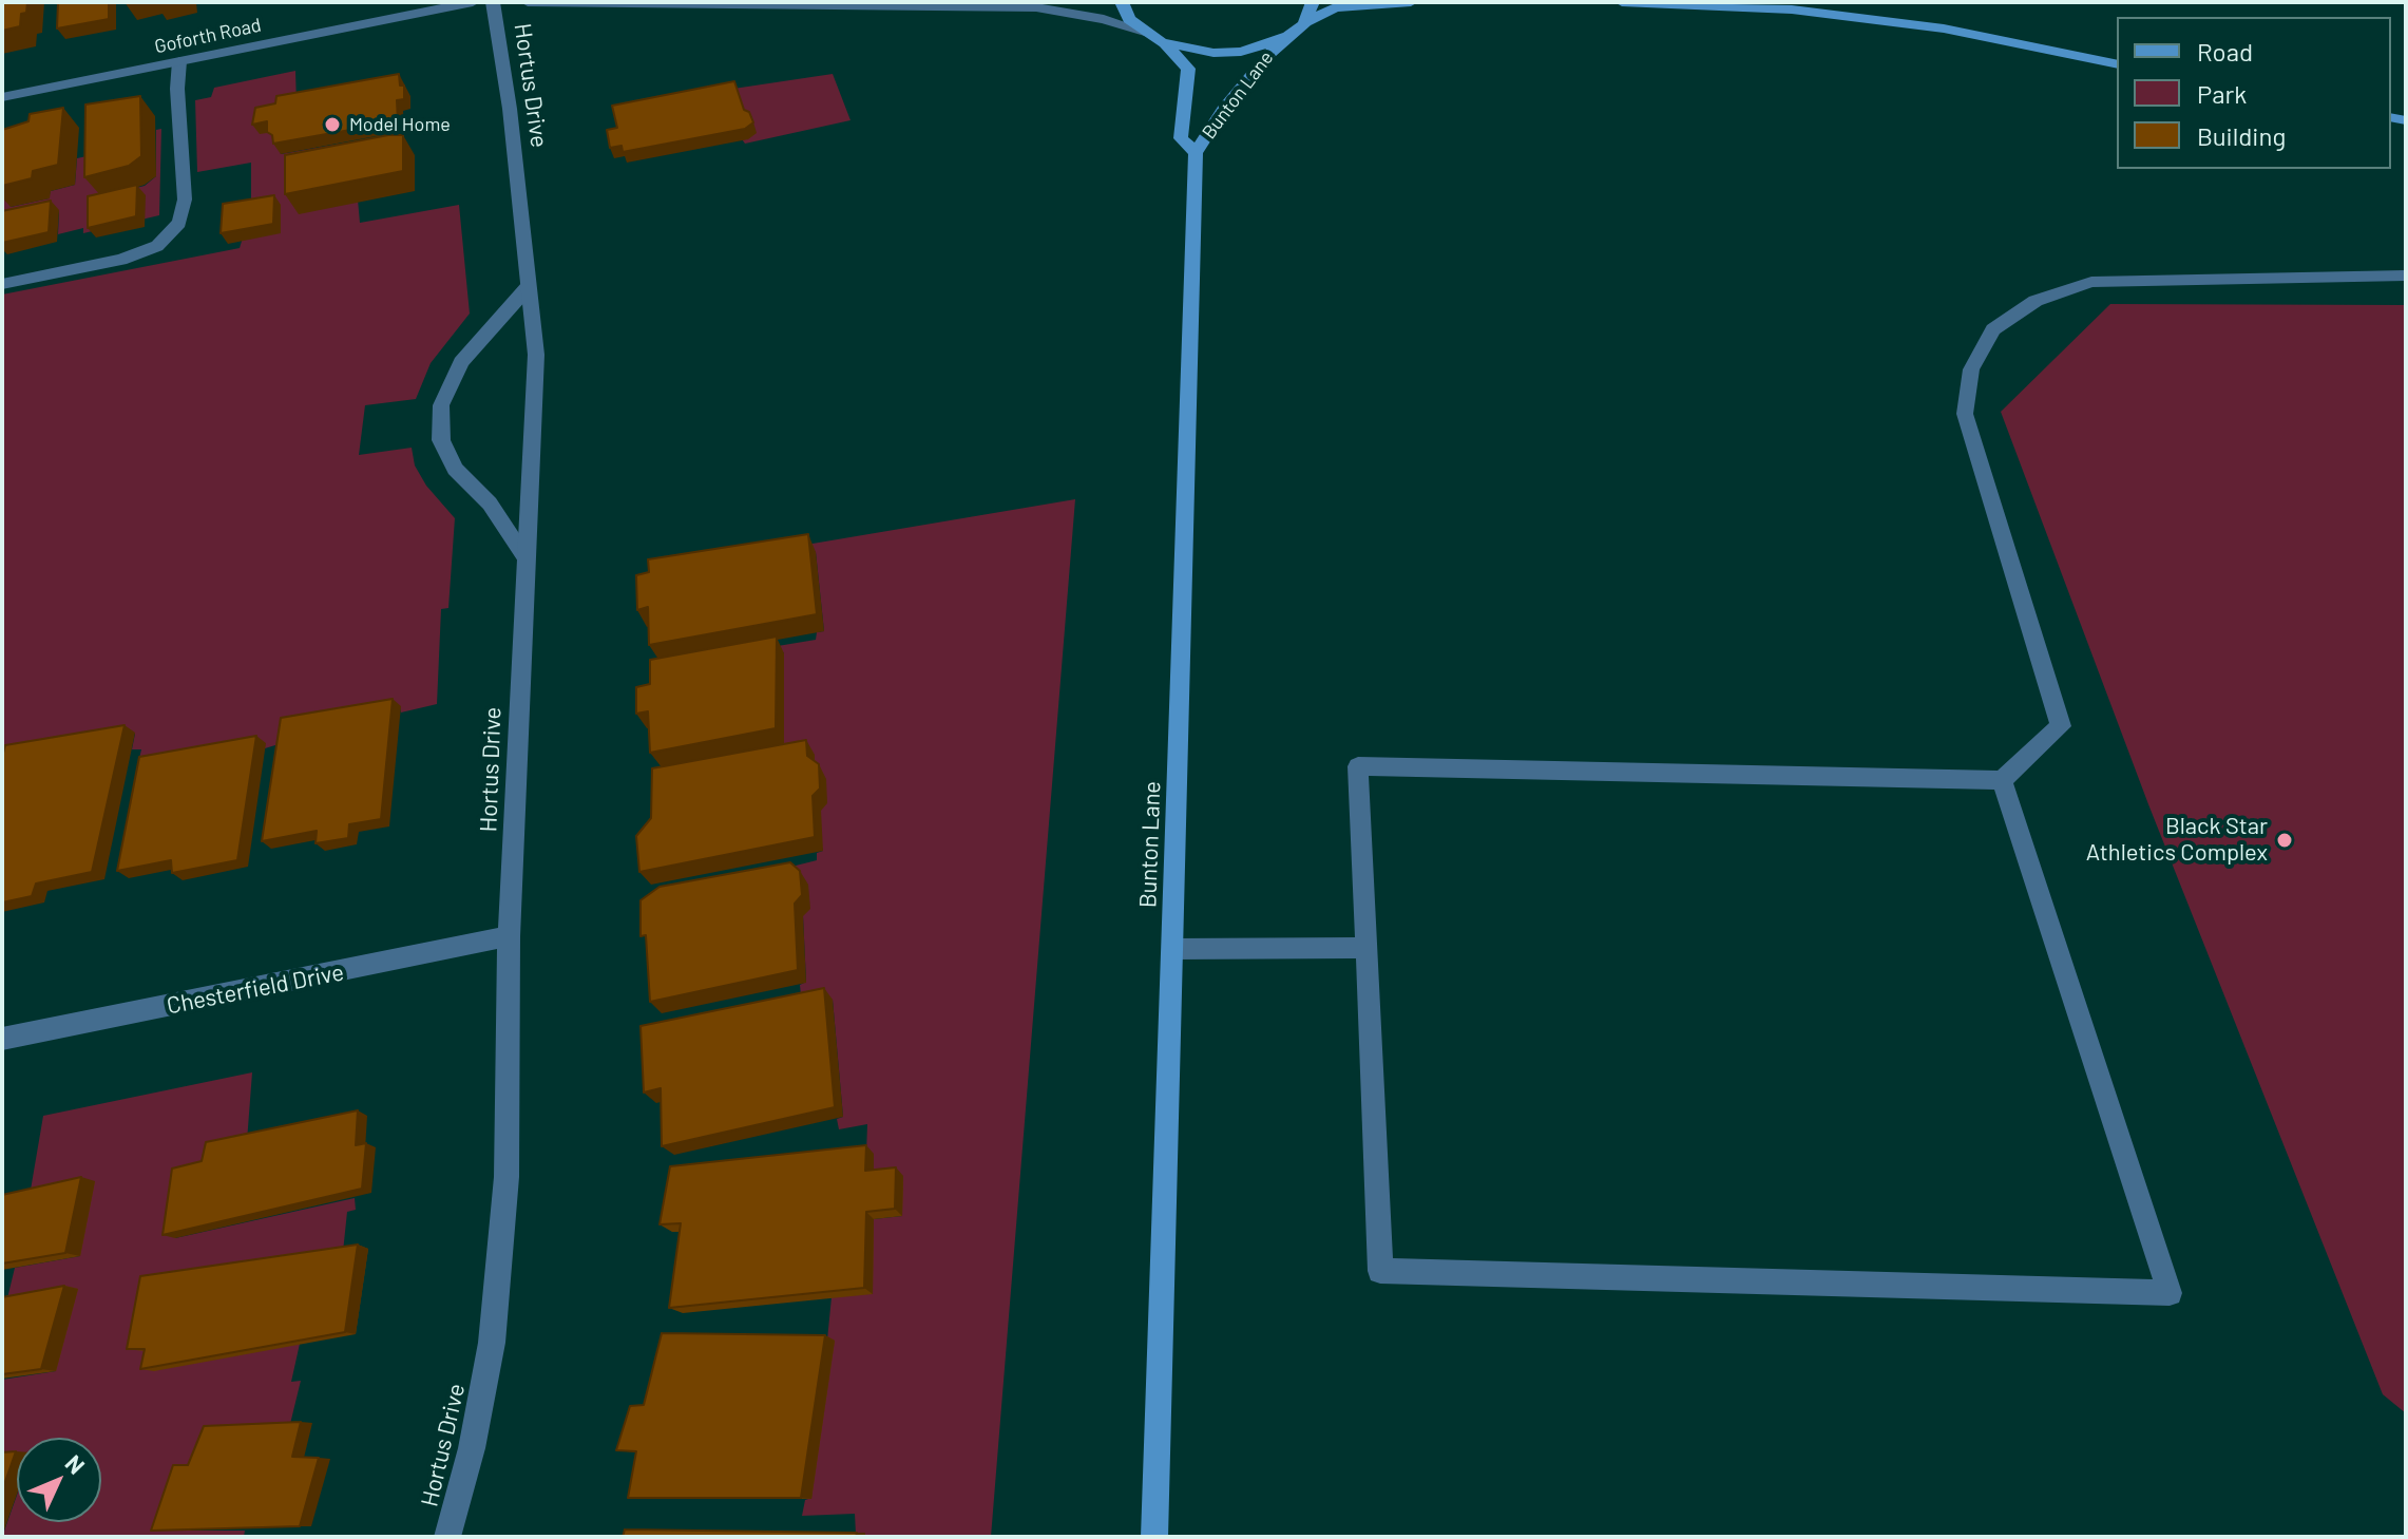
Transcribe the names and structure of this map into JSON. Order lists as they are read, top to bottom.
{
  "streets": {
    "street": [
      "Goforth Road",
      "Hortus Drive",
      "Bunton Lane",
      "Chesterfield Drive"
    ]
  },
  "crossings": [
    ["Hortus Drive", "Chesterfield Drive"]
  ],
  "places": ["Model Home", "Black Star Athletics Complex"],
  "legend": ["Road", "Park", "Building"],
  "north": "top right"
}
